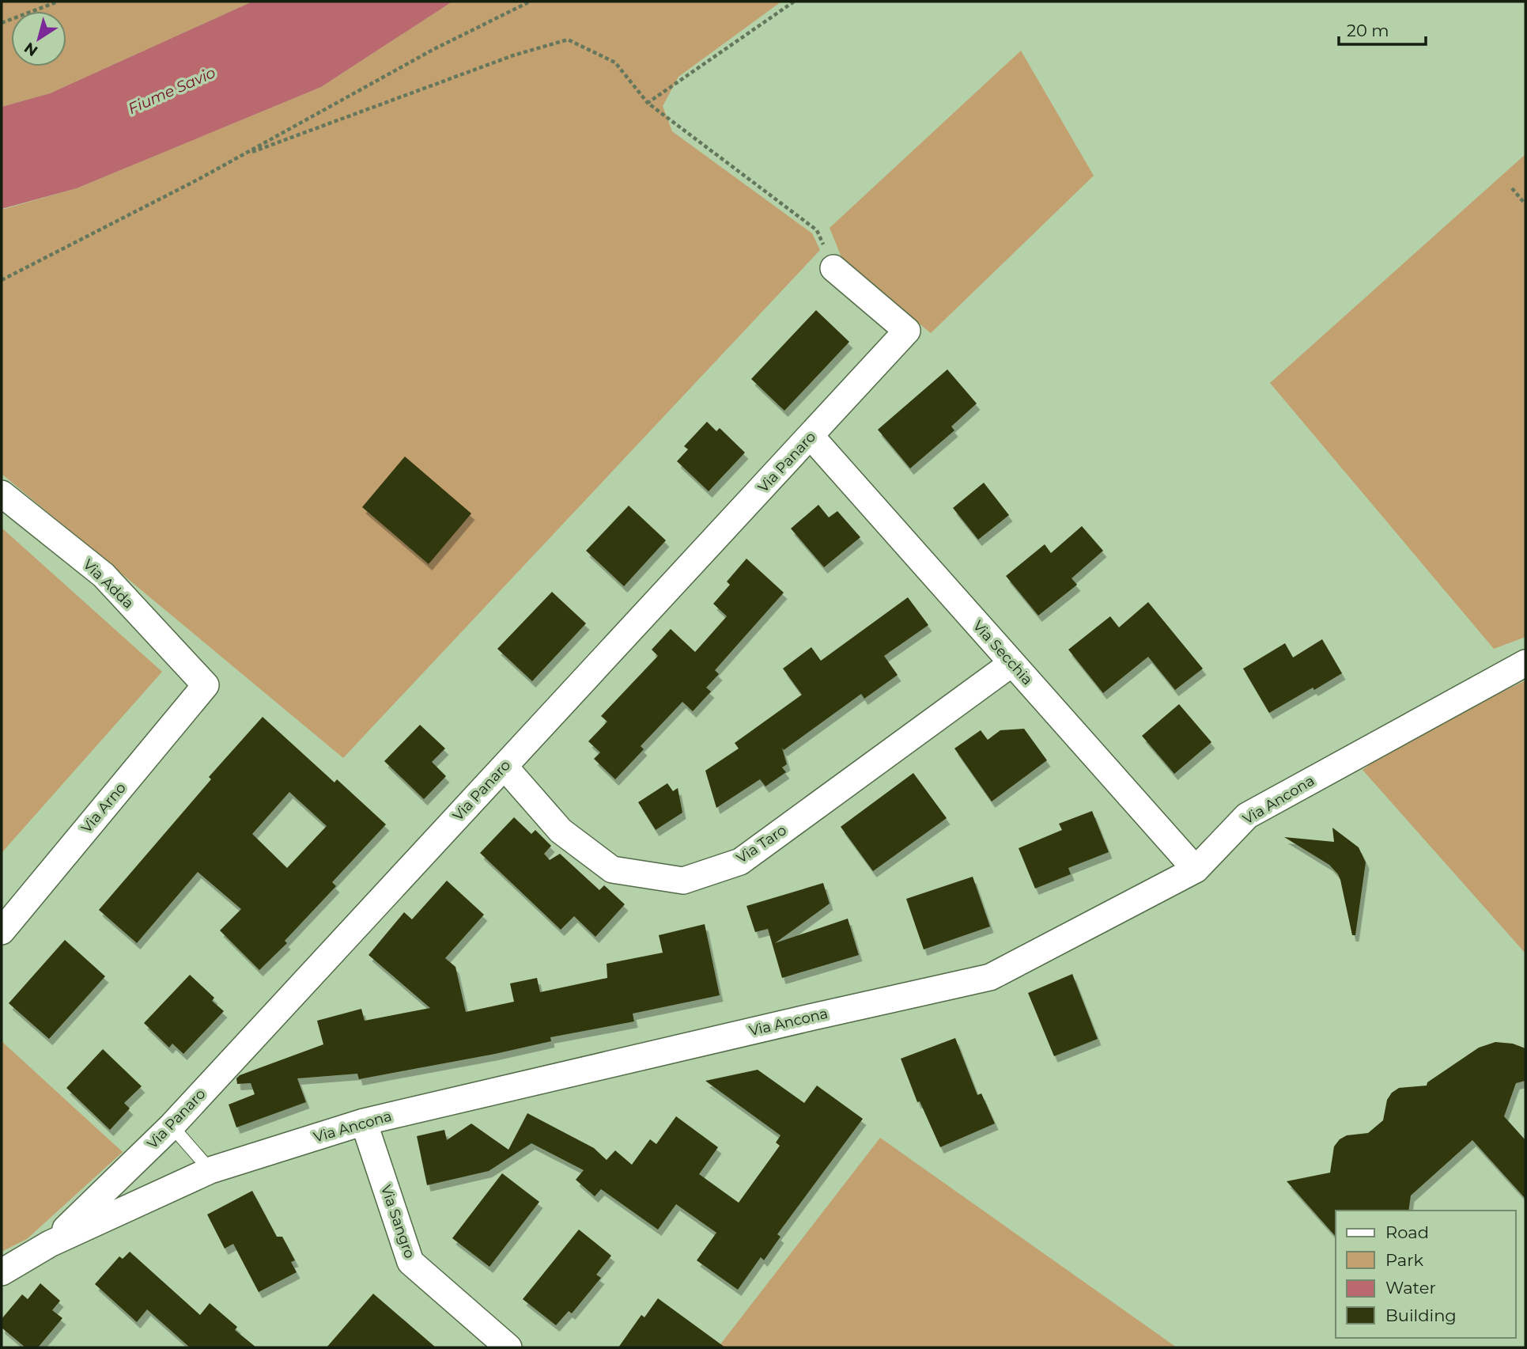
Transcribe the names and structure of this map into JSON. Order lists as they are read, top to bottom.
{
  "streets": {
    "street": [
      "Via Panaro",
      "Via Adda",
      "Via Secchia",
      "Via Ancona",
      "Via Arno",
      "Via Taro",
      "Via Sangro"
    ]
  },
  "crossings": [
    ["Via Panaro", "Via Secchia"],
    ["Via Panaro", "Via Ancona"],
    ["Via Panaro", "Via Taro"],
    ["Via Adda", "Via Arno"],
    ["Via Secchia", "Via Ancona"],
    ["Via Secchia", "Via Taro"],
    ["Via Ancona", "Via Sangro"]
  ],
  "water": ["Fiume Savio"],
  "legend": [
    "Road",
    "Park",
    "Water",
    "Building"
  ],
  "scale_bar": "20 m",
  "north": "bottom left"
}
